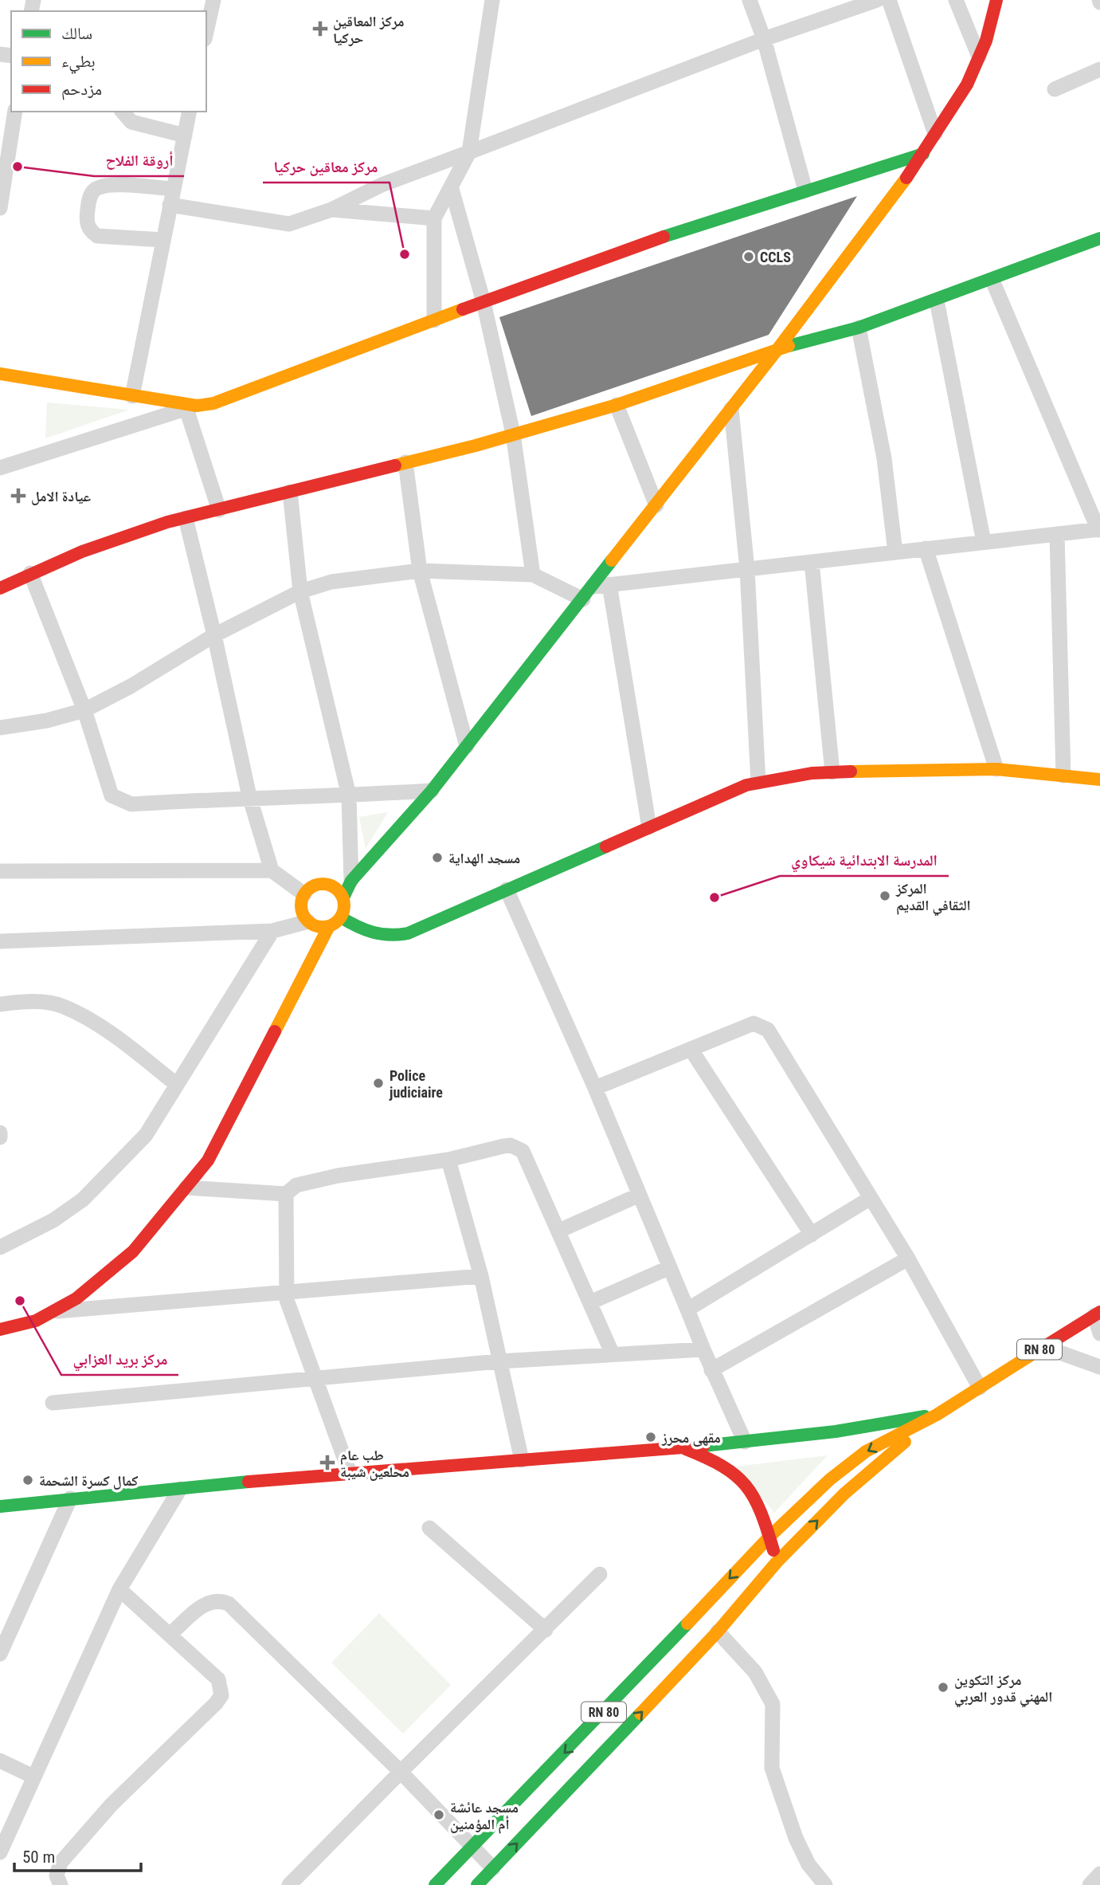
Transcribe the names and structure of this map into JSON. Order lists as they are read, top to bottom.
{
  "streets": {
    "street": ["RN 80"]
  },
  "places": {
    "health": ["مركز المعاقين حركيا", "عيادة الامل", "طب عام محلعين شيبة"],
    "other": [
      "أروقة الفلاح",
      "مركز معاقين حركيا",
      "CCLS",
      "مسجد الهداية",
      "المركز الثقافي القديم",
      "المدرسة الابتدائية شيكاوي",
      "Police judiciaire",
      "مركز بريد العزابي",
      "مقهى محرز",
      "كمال كسرة الشحمة",
      "مركز التكوين المهني قدور العربي",
      "مسجد عائشة أم المؤمنين"
    ]
  },
  "legend": ["سالك", "بطيء", "مزدحم"],
  "scale_bar": "50 m"
}
